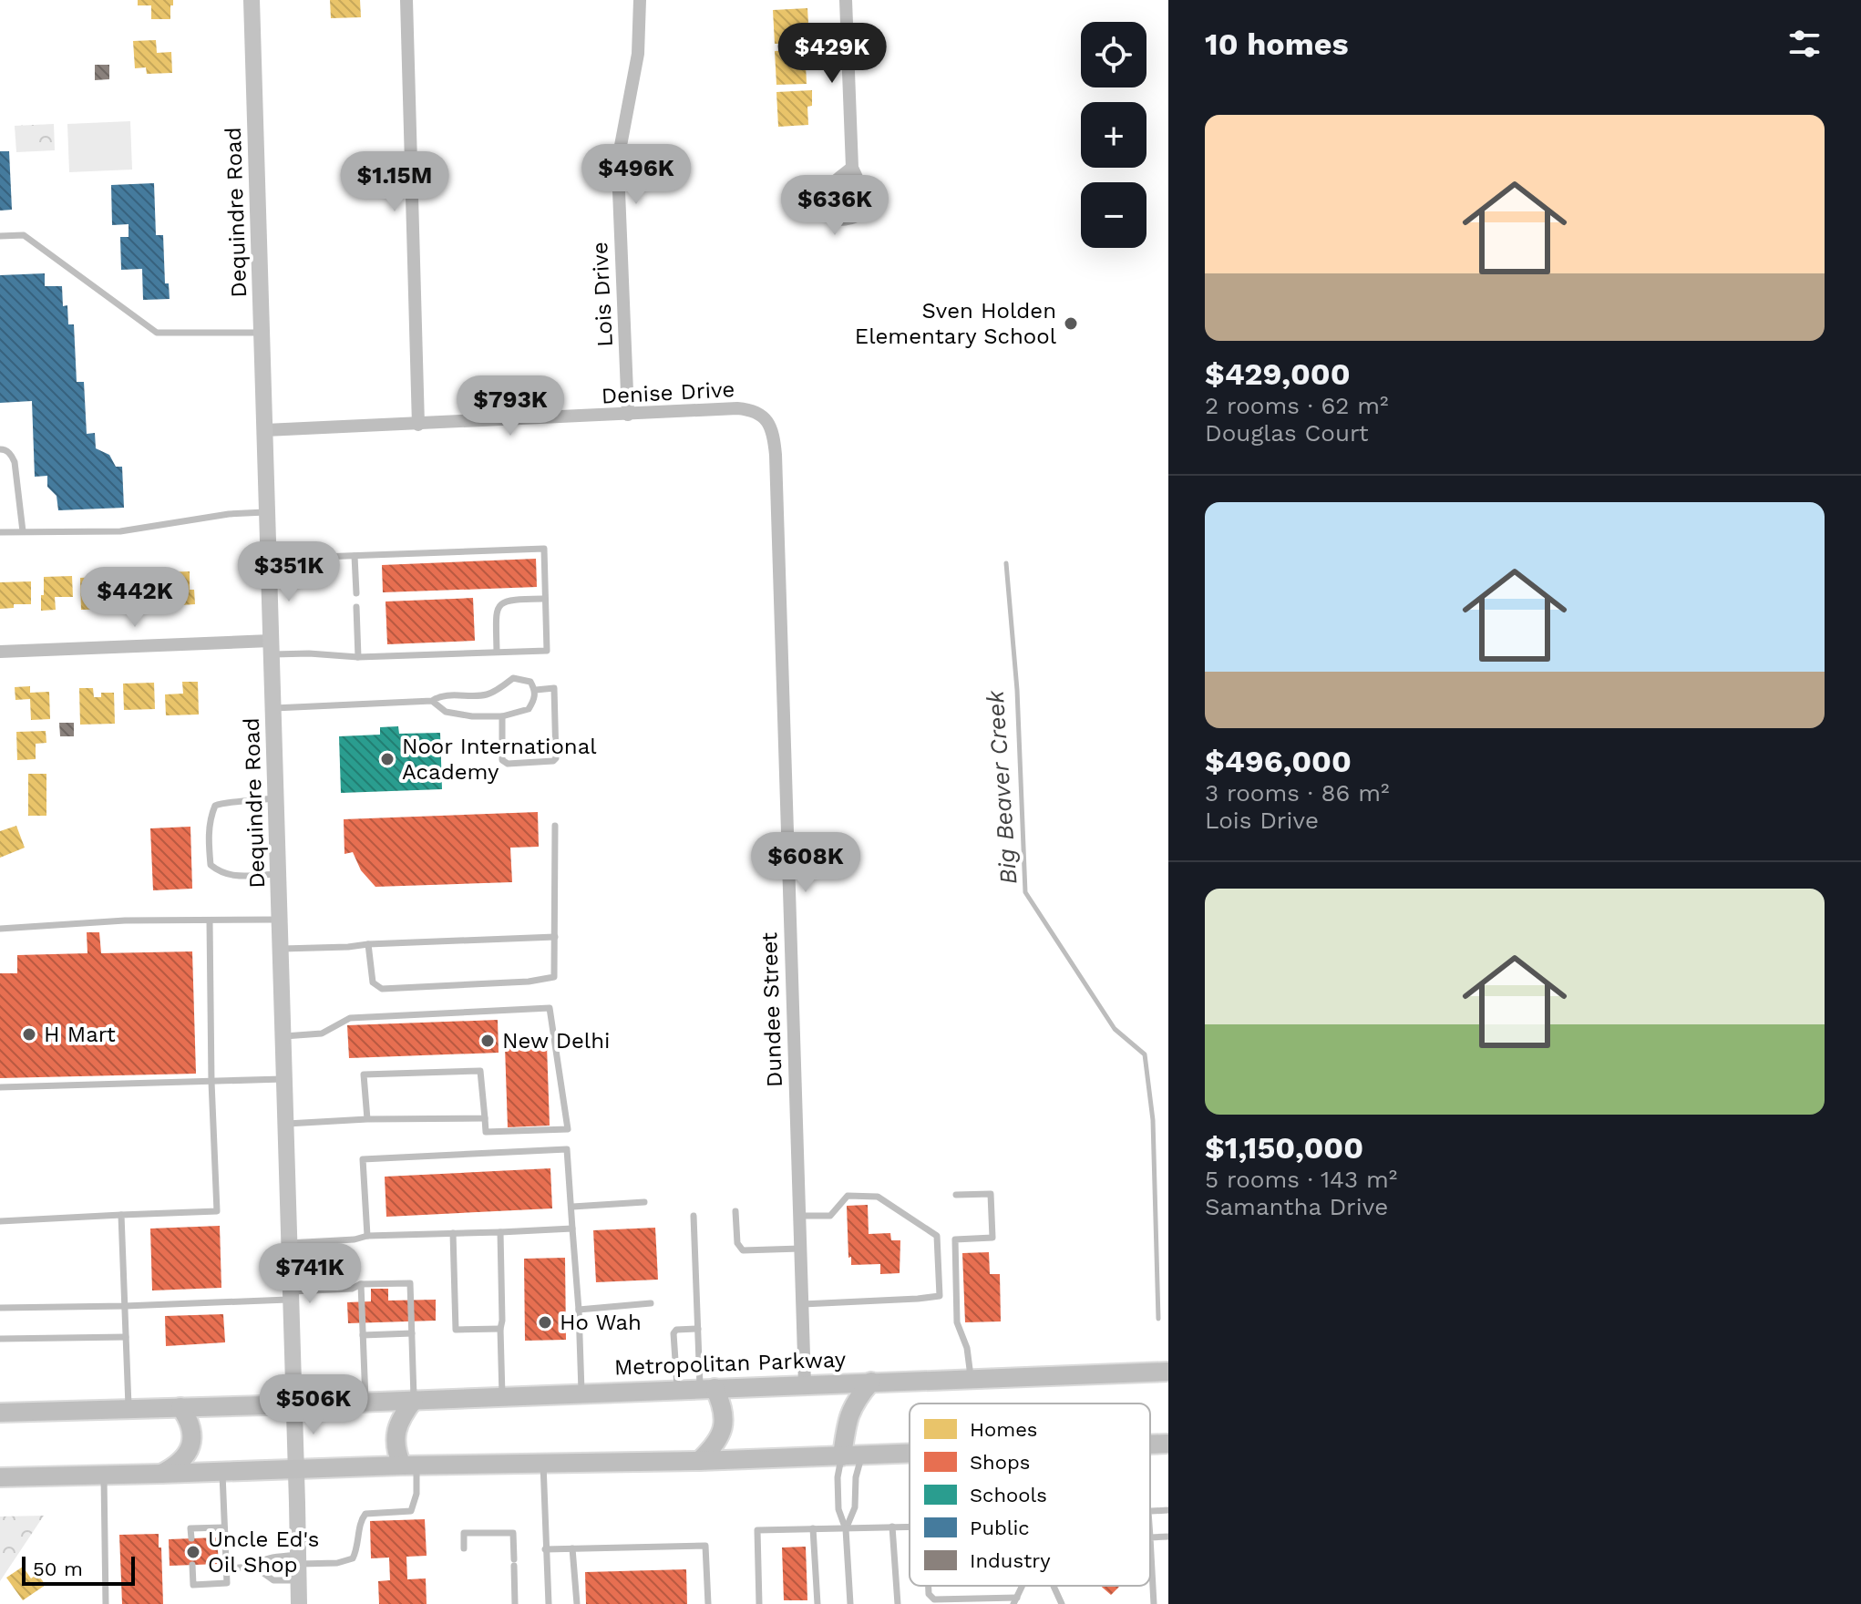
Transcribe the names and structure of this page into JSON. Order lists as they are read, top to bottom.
{
  "streets": {
    "main road": ["Dequindre Road", "Metropolitan Parkway"],
    "street": ["Lois Drive", "Denise Drive", "Dundee Street"]
  },
  "crossings": [
    ["Dequindre Road", "Denise Drive"],
    ["Dequindre Road", "Metropolitan Parkway"],
    ["Lois Drive", "Denise Drive"],
    ["Denise Drive", "Dundee Street"],
    ["Dundee Street", "Metropolitan Parkway"]
  ],
  "water": ["Big Beaver Creek"],
  "places": [
    "Sven Holden Elementary School",
    "Noor International Academy",
    "H Mart",
    "New Delhi",
    "Ho Wah",
    "Uncle Ed's Oil Shop"
  ],
  "legend": [
    "Homes",
    "Shops",
    "Schools",
    "Public",
    "Industry"
  ],
  "scale_bar": "50 m",
  "page": {
    "heading": "10 homes",
    "map_buttons": ["+", "−"],
    "price": [
      "$429K",
      "$496K",
      "$1.15M",
      "$636K",
      "$793K",
      "$351K",
      "$442K",
      "$608K",
      "$741K",
      "$506K"
    ],
    "list": [
      {
        "name": "$429,000",
        "note": "2 rooms · 62 m² · Douglas Court"
      },
      {
        "name": "$496,000",
        "note": "3 rooms · 86 m² · Lois Drive"
      },
      {
        "name": "$1,150,000",
        "note": "5 rooms · 143 m² · Samantha Drive"
      }
    ],
    "scale": "50 m"
  }
}
